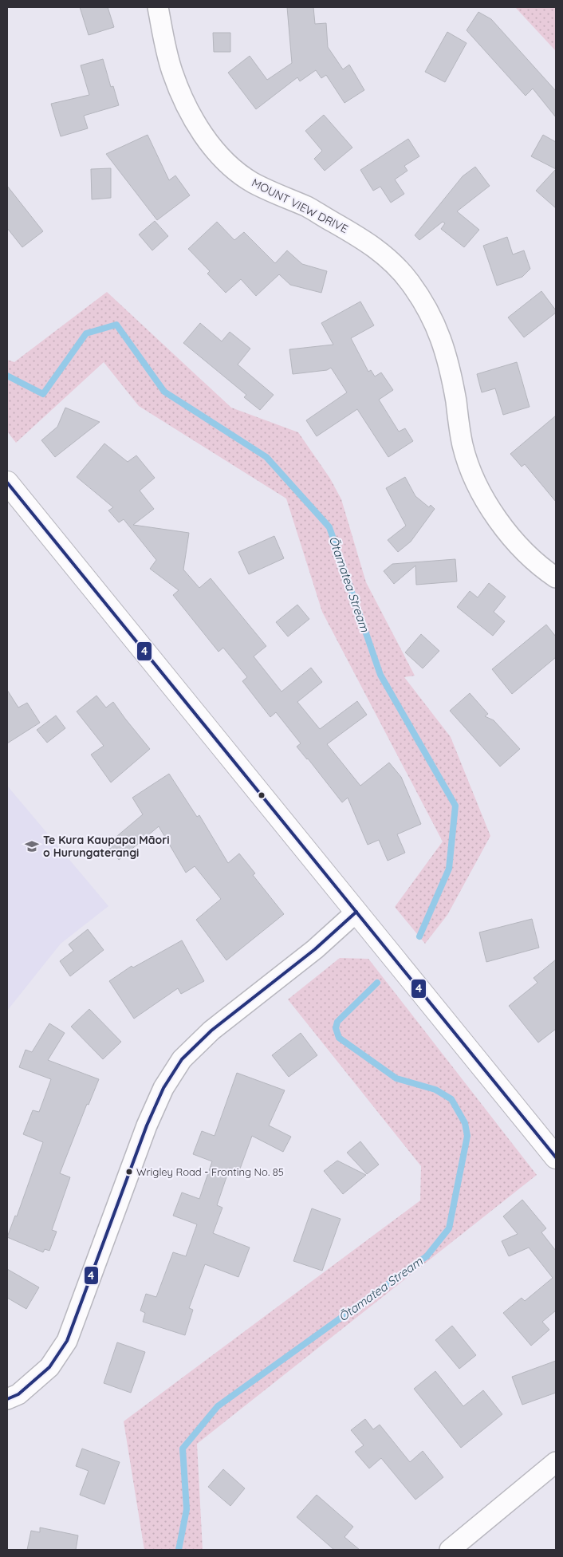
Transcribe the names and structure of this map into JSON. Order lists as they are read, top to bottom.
{
  "streets": {
    "street": ["MOUNT VIEW DRIVE"]
  },
  "water": ["Ōtamatea Stream"],
  "places": {
    "school or university": ["Te Kura Kaupapa Māori o Hurungaterangi"],
    "other": ["Wrigley Road - Fronting No. 85"]
  },
  "lines": ["transit line 4"]
}
